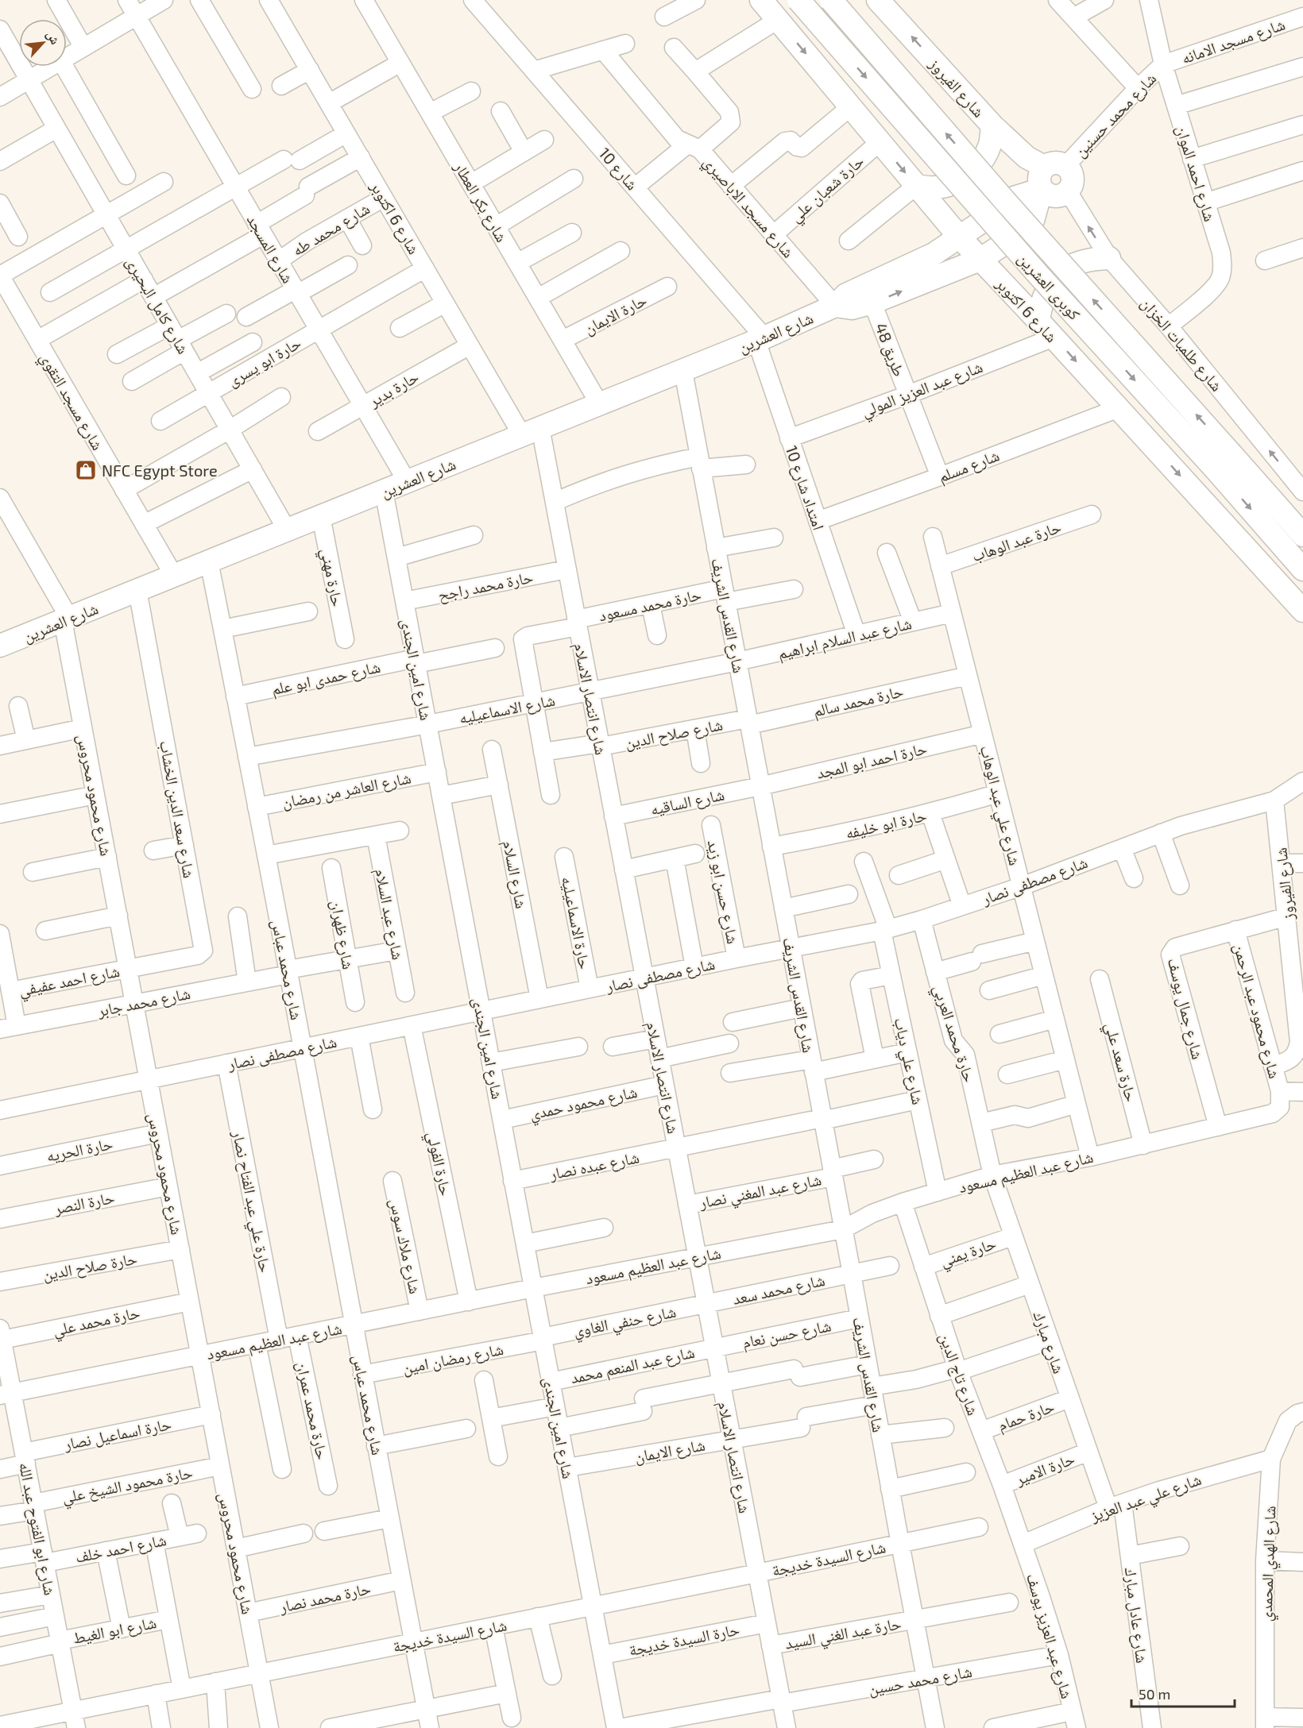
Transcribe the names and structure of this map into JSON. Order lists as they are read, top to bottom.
{
  "streets": {
    "main road": [
      "شارع الفيروز",
      "شارع 6 اكتوبر",
      "كوبرى العشرين",
      "شارع العشرين"
    ],
    "street": [
      "شارع مسجد الامانه",
      "شارع محمد حسنين",
      "شارع 10",
      "شارع احمد الموان",
      "حارة شعبان علي",
      "شارع بكر العطار",
      "شارع مسجد الاباصيري",
      "شارع محمد طه",
      "شارع المسجد",
      "شارع كامل البحيرى",
      "حارة الايمان",
      "شارع طلمبات الخزان",
      "طريق 48",
      "حارة ابو يسرى",
      "حارة بدير",
      "شارع عبد العزيز المولي",
      "شارع مسجد التقوي",
      "شارع مسلم",
      "امتداد شارع 10",
      "حارة عبد الوهاب",
      "حارة مهني",
      "حارة محمد راجح",
      "حارة محمد مسعود",
      "شارع القدس الشريف",
      "شارع عبد السلام ابراهيم",
      "شارع امين الجندى",
      "شارع حمدى ابو علم",
      "شارع انتصار الاسلام",
      "حارة محمد سالم",
      "شارع الاسماعيليه",
      "شارع صلاح الدين",
      "حارة احمد ابو المجد",
      "شارع العاشر من رمضان",
      "شارع محمود محروس",
      "شارع الساقيه",
      "شارع علي عبد الوهاب",
      "شارع سعد الدين الخشاب",
      "حارة ابو خليفه",
      "شارع السلام",
      "شارع مصطفى نصار",
      "شارع حسن ابو زيد",
      "شارع عبد السلام",
      "حارة الاسماعيليه",
      "شارع ظهران",
      "شارع محمد عباس",
      "شارع احمد عفيفي",
      "شارع محمد جابر",
      "شارع جمال يوسف",
      "شارع محمود عبد الرحمن",
      "حارة محمد العربي",
      "شارع علي دياب",
      "حارة سعد علي",
      "شارع محمود حمدي",
      "حارة الحريه",
      "حارة الفولي",
      "شارع عبده نصار",
      "شارع عبد العظيم مسعود",
      "شارع عبد المغني نصار",
      "حارة علي عبد الفتاح نصار",
      "حارة النصر",
      "شارع ملاك سوس",
      "حارة يمني",
      "حارة صلاح الدين",
      "شارع محمد سعد",
      "حارة محمد علي",
      "شارع حنفي الغاوي",
      "شارع حسن نعام",
      "شارع مبارك",
      "شارع رمضان امين",
      "شارع عبد المنعم محمد",
      "شارع تاج الدين",
      "حارة محمد عمران",
      "حارة حمام",
      "حارة اسماعيل نصار",
      "شارع الايمان",
      "حارة الامير",
      "حارة محمود الشيخ علي",
      "شارع علي عبد العزيز",
      "شارع ابو الفتوح عبد الله",
      "شارع احمد خلف",
      "شارع السيدة خديجة",
      "شارع الهدي المحمدي",
      "حارة محمد نصار",
      "شارع عادل مبارك",
      "شارع ابو الغيط",
      "حارة عبد الغني السيد",
      "شارع عبد العزيز يوسف",
      "حارة السيدة خديجة",
      "شارع محمد حسين"
    ]
  },
  "crossings": [
    ["شارع مسجد الامانه", "شارع محمد حسنين"],
    ["شارع مسجد الامانه", "شارع احمد الموان"],
    ["شارع الفيروز", "شارع محمد حسنين"],
    ["شارع الفيروز", "شارع العشرين"],
    ["شارع الفيروز", "شارع طلمبات الخزان"],
    ["شارع الفيروز", "شارع مصطفى نصار"],
    ["شارع الفيروز", "شارع جمال يوسف"],
    ["شارع الفيروز", "شارع محمود عبد الرحمن"],
    ["شارع محمد حسنين", "شارع احمد الموان"],
    ["شارع محمد حسنين", "شارع العشرين"],
    ["شارع محمد حسنين", "شارع طلمبات الخزان"],
    ["شارع 10", "شارع العشرين"],
    ["شارع 10", "امتداد شارع 10"],
    ["شارع احمد الموان", "شارع طلمبات الخزان"],
    ["حارة شعبان علي", "شارع مسجد الاباصيري"],
    ["حارة شعبان علي", "شارع 6 اكتوبر"],
    ["شارع بكر العطار", "حارة الايمان"],
    ["شارع بكر العطار", "شارع العشرين"],
    ["شارع مسجد الاباصيري", "شارع العشرين"],
    ["شارع 6 اكتوبر", "شارع محمد طه"],
    ["شارع 6 اكتوبر", "شارع العشرين"],
    ["شارع 6 اكتوبر", "حارة ابو يسرى"],
    ["شارع 6 اكتوبر", "حارة بدير"],
    ["شارع 6 اكتوبر", "شارع عبد العزيز المولي"],
    ["شارع 6 اكتوبر", "شارع مسلم"],
    ["شارع 6 اكتوبر", "شارع انتصار الاسلام"],
    ["شارع محمد طه", "شارع المسجد"],
    ["شارع المسجد", "شارع العشرين"],
    ["شارع المسجد", "حارة ابو يسرى"],
    ["شارع المسجد", "حارة بدير"],
    ["شارع كامل البحيرى", "شارع العشرين"],
    ["شارع كامل البحيرى", "حارة ابو يسرى"],
    ["شارع العشرين", "شارع طلمبات الخزان"],
    ["شارع العشرين", "طريق 48"],
    ["شارع العشرين", "شارع مسجد التقوي"],
    ["شارع العشرين", "امتداد شارع 10"],
    ["شارع العشرين", "حارة مهني"],
    ["شارع العشرين", "شارع القدس الشريف"],
    ["شارع العشرين", "شارع امين الجندى"],
    ["شارع العشرين", "شارع انتصار الاسلام"],
    ["شارع العشرين", "شارع محمود محروس"],
    ["شارع العشرين", "شارع سعد الدين الخشاب"],
    ["شارع العشرين", "شارع محمد عباس"],
    ["طريق 48", "شارع عبد العزيز المولي"],
    ["طريق 48", "شارع مسلم"],
    ["شارع عبد العزيز المولي", "امتداد شارع 10"],
    ["شارع مسلم", "امتداد شارع 10"],
    ["امتداد شارع 10", "شارع عبد السلام ابراهيم"],
    ["حارة عبد الوهاب", "شارع علي عبد الوهاب"],
    ["حارة محمد راجح", "شارع امين الجندى"],
    ["حارة محمد راجح", "شارع انتصار الاسلام"],
    ["حارة محمد مسعود", "شارع القدس الشريف"],
    ["حارة محمد مسعود", "شارع انتصار الاسلام"],
    ["حارة محمد مسعود", "شارع الاسماعيليه"],
    ["شارع القدس الشريف", "شارع عبد السلام ابراهيم"],
    ["شارع القدس الشريف", "حارة محمد سالم"],
    ["شارع القدس الشريف", "شارع الاسماعيليه"],
    ["شارع القدس الشريف", "شارع صلاح الدين"],
    ["شارع القدس الشريف", "حارة احمد ابو المجد"],
    ["شارع القدس الشريف", "شارع الساقيه"],
    ["شارع القدس الشريف", "حارة ابو خليفه"],
    ["شارع القدس الشريف", "شارع مصطفى نصار"],
    ["شارع القدس الشريف", "شارع عبده نصار"],
    ["شارع القدس الشريف", "شارع عبد العظيم مسعود"],
    ["شارع القدس الشريف", "شارع عبد المغني نصار"],
    ["شارع القدس الشريف", "شارع محمد سعد"],
    ["شارع القدس الشريف", "شارع حسن نعام"],
    ["شارع القدس الشريف", "شارع الايمان"],
    ["شارع القدس الشريف", "شارع السيدة خديجة"],
    ["شارع القدس الشريف", "حارة عبد الغني السيد"],
    ["شارع القدس الشريف", "شارع محمد حسين"],
    ["شارع عبد السلام ابراهيم", "شارع الاسماعيليه"],
    ["شارع عبد السلام ابراهيم", "شارع علي عبد الوهاب"],
    ["شارع امين الجندى", "شارع حمدى ابو علم"],
    ["شارع امين الجندى", "شارع الاسماعيليه"],
    ["شارع امين الجندى", "شارع العاشر من رمضان"],
    ["شارع امين الجندى", "شارع مصطفى نصار"],
    ["شارع امين الجندى", "شارع محمود حمدي"],
    ["شارع امين الجندى", "شارع عبده نصار"],
    ["شارع امين الجندى", "شارع عبد العظيم مسعود"],
    ["شارع امين الجندى", "شارع حنفي الغاوي"],
    ["شارع امين الجندى", "شارع رمضان امين"],
    ["شارع امين الجندى", "شارع عبد المنعم محمد"],
    ["شارع امين الجندى", "شارع الايمان"],
    ["شارع امين الجندى", "شارع السيدة خديجة"],
    ["شارع امين الجندى", "حارة السيدة خديجة"],
    ["شارع امين الجندى", "شارع محمد حسين"],
    ["شارع حمدى ابو علم", "شارع محمد عباس"],
    ["شارع انتصار الاسلام", "شارع الاسماعيليه"],
    ["شارع انتصار الاسلام", "شارع صلاح الدين"],
    ["شارع انتصار الاسلام", "شارع الساقيه"],
    ["شارع انتصار الاسلام", "شارع مصطفى نصار"],
    ["شارع انتصار الاسلام", "شارع محمود حمدي"],
    ["شارع انتصار الاسلام", "شارع عبده نصار"],
    ["شارع انتصار الاسلام", "شارع عبد العظيم مسعود"],
    ["شارع انتصار الاسلام", "شارع عبد المغني نصار"],
    ["شارع انتصار الاسلام", "شارع محمد سعد"],
    ["شارع انتصار الاسلام", "شارع حنفي الغاوي"],
    ["شارع انتصار الاسلام", "شارع حسن نعام"],
    ["شارع انتصار الاسلام", "شارع عبد المنعم محمد"],
    ["شارع انتصار الاسلام", "شارع الايمان"],
    ["شارع انتصار الاسلام", "شارع السيدة خديجة"],
    ["شارع انتصار الاسلام", "حارة عبد الغني السيد"],
    ["شارع انتصار الاسلام", "حارة السيدة خديجة"],
    ["شارع انتصار الاسلام", "شارع محمد حسين"],
    ["حارة محمد سالم", "شارع صلاح الدين"],
    ["حارة محمد سالم", "شارع علي عبد الوهاب"],
    ["شارع الاسماعيليه", "شارع محمد عباس"],
    ["حارة احمد ابو المجد", "شارع الساقيه"],
    ["حارة احمد ابو المجد", "شارع علي عبد الوهاب"],
    ["شارع العاشر من رمضان", "شارع محمد عباس"],
    ["شارع محمود محروس", "شارع سعد الدين الخشاب"],
    ["شارع محمود محروس", "شارع مصطفى نصار"],
    ["شارع محمود محروس", "شارع احمد عفيفي"],
    ["شارع محمود محروس", "شارع محمد جابر"],
    ["شارع محمود محروس", "حارة الحريه"],
    ["شارع محمود محروس", "شارع عبد العظيم مسعود"],
    ["شارع محمود محروس", "حارة النصر"],
    ["شارع محمود محروس", "حارة صلاح الدين"],
    ["شارع محمود محروس", "حارة محمد علي"],
    ["شارع محمود محروس", "حارة اسماعيل نصار"],
    ["شارع محمود محروس", "حارة محمود الشيخ علي"],
    ["شارع محمود محروس", "شارع السيدة خديجة"],
    ["شارع محمود محروس", "حارة محمد نصار"],
    ["شارع علي عبد الوهاب", "حارة ابو خليفه"],
    ["شارع علي عبد الوهاب", "شارع مصطفى نصار"],
    ["شارع علي عبد الوهاب", "شارع عبد العظيم مسعود"],
    ["شارع سعد الدين الخشاب", "شارع احمد عفيفي"],
    ["شارع السلام", "شارع مصطفى نصار"],
    ["شارع مصطفى نصار", "شارع حسن ابو زيد"],
    ["شارع مصطفى نصار", "حارة الاسماعيليه"],
    ["شارع مصطفى نصار", "شارع محمد عباس"],
    ["شارع مصطفى نصار", "حارة محمد العربي"],
    ["شارع مصطفى نصار", "شارع علي دياب"],
    ["شارع مصطفى نصار", "حارة الفولي"],
    ["شارع مصطفى نصار", "حارة علي عبد الفتاح نصار"],
    ["شارع عبد السلام", "شارع محمد جابر"],
    ["شارع ظهران", "شارع محمد جابر"],
    ["شارع محمد عباس", "شارع محمد جابر"],
    ["شارع محمد عباس", "شارع عبد العظيم مسعود"],
    ["شارع محمد عباس", "شارع رمضان امين"],
    ["شارع محمد عباس", "شارع السيدة خديجة"],
    ["شارع محمد عباس", "حارة محمد نصار"],
    ["شارع جمال يوسف", "شارع محمود عبد الرحمن"],
    ["شارع جمال يوسف", "شارع عبد العظيم مسعود"],
    ["شارع محمود عبد الرحمن", "شارع عبد العظيم مسعود"],
    ["حارة محمد العربي", "شارع عبد العظيم مسعود"],
    ["حارة محمد العربي", "شارع مبارك"],
    ["شارع علي دياب", "شارع عبده نصار"],
    ["شارع علي دياب", "شارع عبد العظيم مسعود"],
    ["حارة سعد علي", "شارع عبد العظيم مسعود"],
    ["حارة الفولي", "شارع عبد العظيم مسعود"],
    ["شارع عبد العظيم مسعود", "حارة علي عبد الفتاح نصار"],
    ["شارع عبد العظيم مسعود", "شارع ملاك سوس"],
    ["شارع عبد العظيم مسعود", "شارع مبارك"],
    ["شارع عبد العظيم مسعود", "شارع تاج الدين"],
    ["شارع عبد العظيم مسعود", "حارة محمد عمران"],
    ["شارع عبد العظيم مسعود", "شارع ابو الفتوح عبد الله"],
    ["حارة يمني", "شارع مبارك"],
    ["حارة يمني", "شارع تاج الدين"],
    ["شارع محمد سعد", "شارع حنفي الغاوي"],
    ["حارة محمد علي", "شارع ابو الفتوح عبد الله"],
    ["شارع حنفي الغاوي", "شارع رمضان امين"],
    ["شارع حسن نعام", "شارع عبد المنعم محمد"],
    ["شارع مبارك", "حارة حمام"],
    ["شارع مبارك", "حارة الامير"],
    ["شارع مبارك", "شارع علي عبد العزيز"],
    ["شارع مبارك", "شارع عادل مبارك"],
    ["شارع تاج الدين", "حارة حمام"],
    ["شارع تاج الدين", "حارة الامير"],
    ["شارع تاج الدين", "شارع علي عبد العزيز"],
    ["شارع تاج الدين", "شارع عبد العزيز يوسف"],
    ["حارة اسماعيل نصار", "شارع ابو الفتوح عبد الله"],
    ["حارة محمود الشيخ علي", "شارع ابو الفتوح عبد الله"],
    ["شارع علي عبد العزيز", "شارع الهدي المحمدي"],
    ["شارع علي عبد العزيز", "شارع عادل مبارك"],
    ["شارع علي عبد العزيز", "شارع عبد العزيز يوسف"],
    ["شارع ابو الفتوح عبد الله", "شارع احمد خلف"],
    ["شارع ابو الفتوح عبد الله", "شارع السيدة خديجة"],
    ["شارع ابو الفتوح عبد الله", "شارع ابو الغيط"],
    ["شارع عبد العزيز يوسف", "شارع محمد حسين"]
  ],
  "one_way": ["شارع 6 اكتوبر", "شارع طلمبات الخزان"],
  "places": {
    "shop": ["NFC Egypt Store"]
  },
  "scale_bar": "50 m",
  "north": "top right"
}
